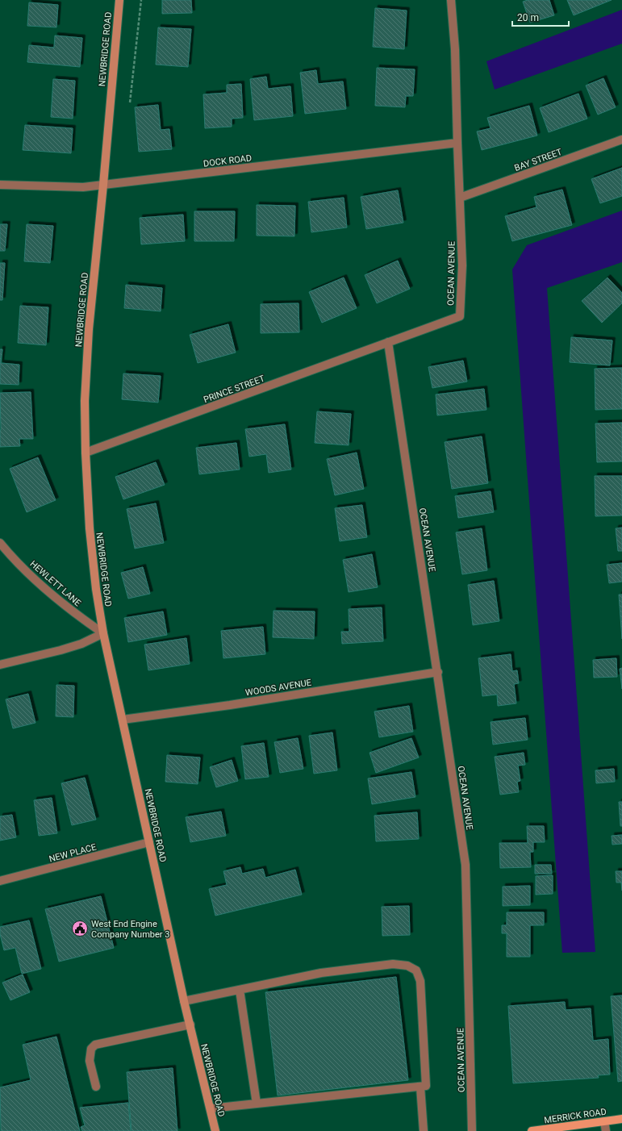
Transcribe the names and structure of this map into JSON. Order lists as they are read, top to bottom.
{
  "streets": {
    "main road": ["MERRICK ROAD"],
    "street": [
      "NEWBRIDGE ROAD",
      "BAY STREET",
      "DOCK ROAD",
      "OCEAN AVENUE",
      "PRINCE STREET",
      "HEWLETT LANE",
      "WOODS AVENUE",
      "NEW PLACE"
    ]
  },
  "crossings": [
    ["NEWBRIDGE ROAD", "DOCK ROAD"],
    ["NEWBRIDGE ROAD", "PRINCE STREET"],
    ["NEWBRIDGE ROAD", "HEWLETT LANE"],
    ["NEWBRIDGE ROAD", "WOODS AVENUE"],
    ["NEWBRIDGE ROAD", "NEW PLACE"],
    ["BAY STREET", "OCEAN AVENUE"],
    ["DOCK ROAD", "OCEAN AVENUE"],
    ["OCEAN AVENUE", "PRINCE STREET"],
    ["OCEAN AVENUE", "WOODS AVENUE"]
  ],
  "places": {
    "public building": ["West End Engine Company Number 3"]
  },
  "scale_bar": "20 m"
}
